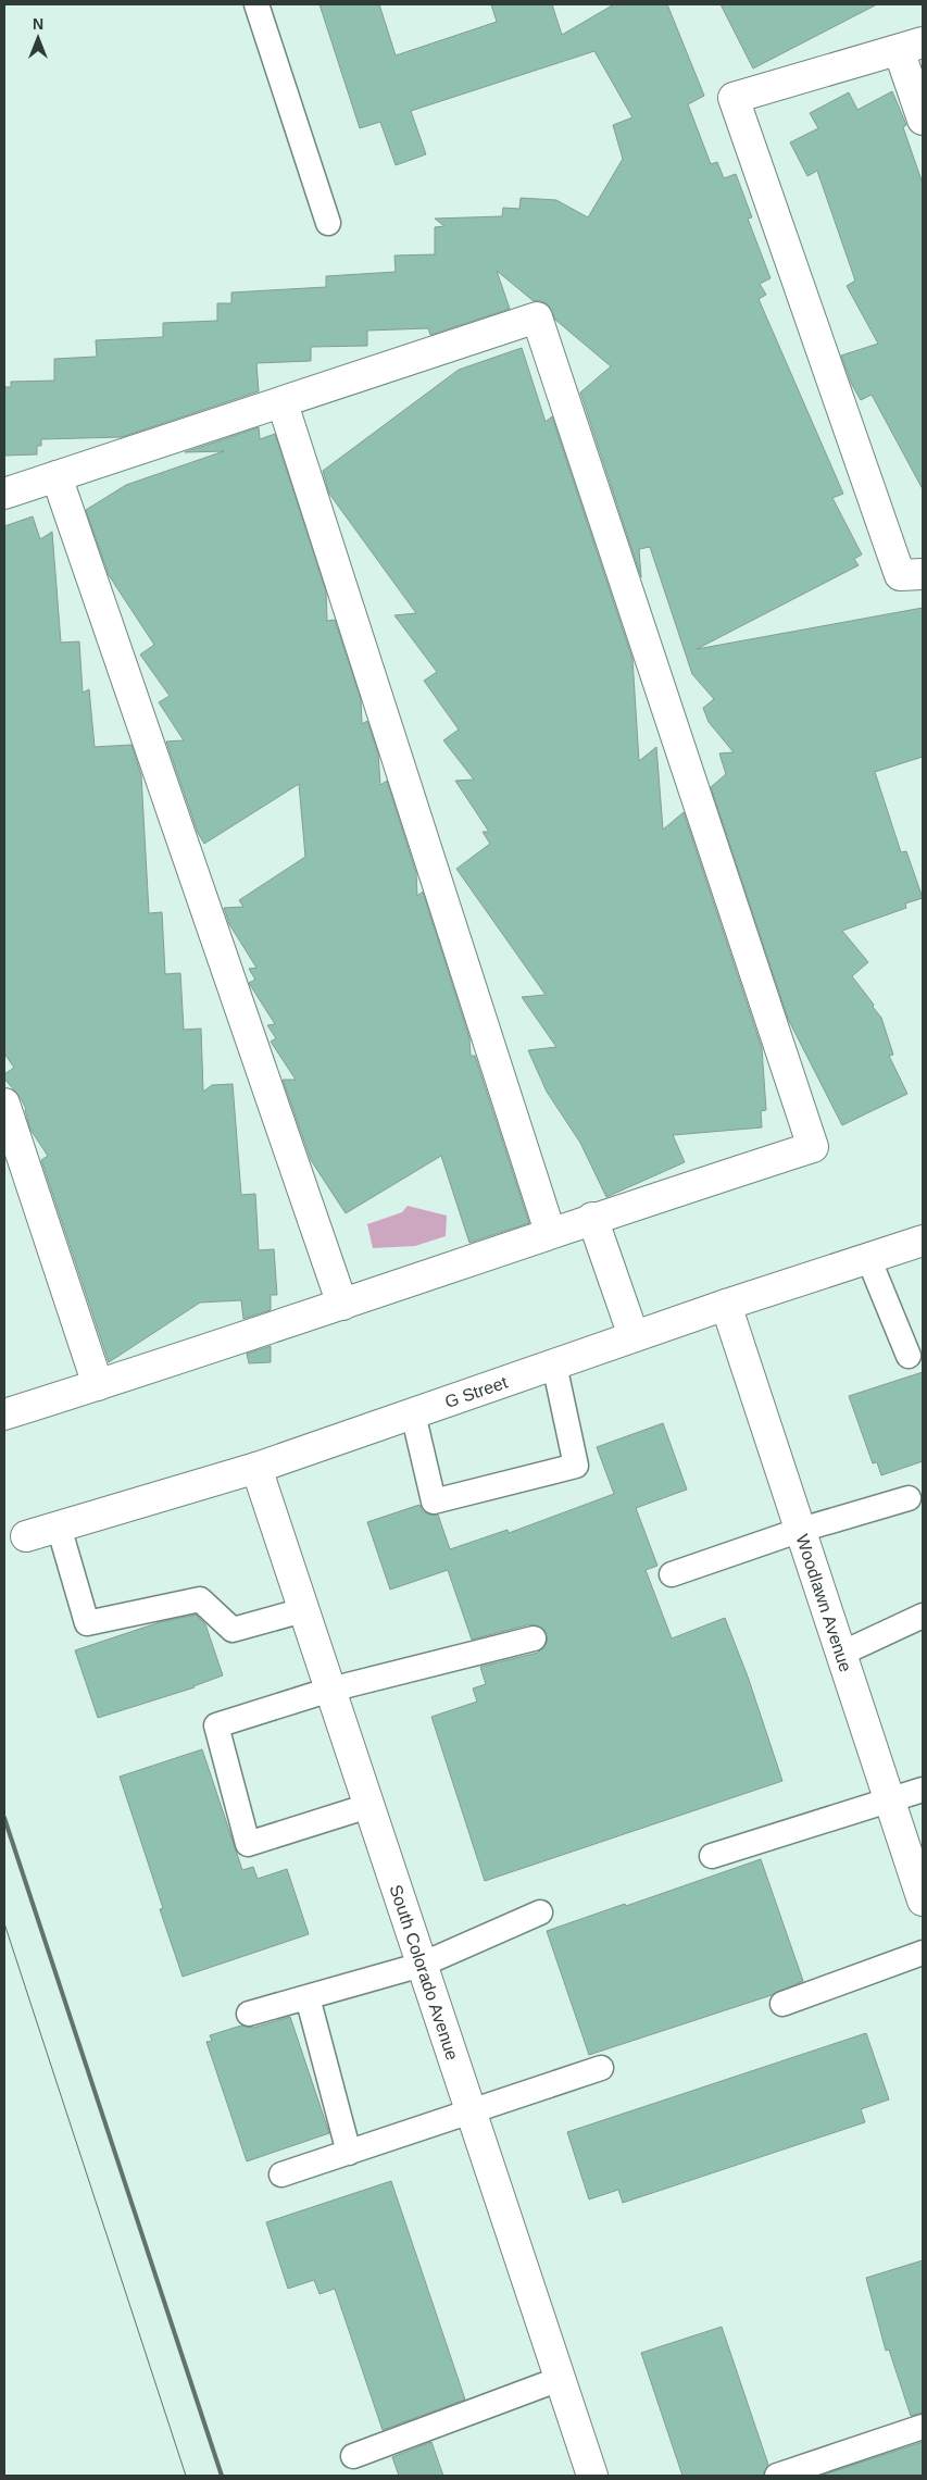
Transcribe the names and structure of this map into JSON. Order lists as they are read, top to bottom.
{
  "streets": {
    "street": ["G Street", "Woodlawn Avenue", "South Colorado Avenue"]
  },
  "crossings": [
    ["G Street", "Woodlawn Avenue"],
    ["G Street", "South Colorado Avenue"]
  ],
  "north": "top"
}
